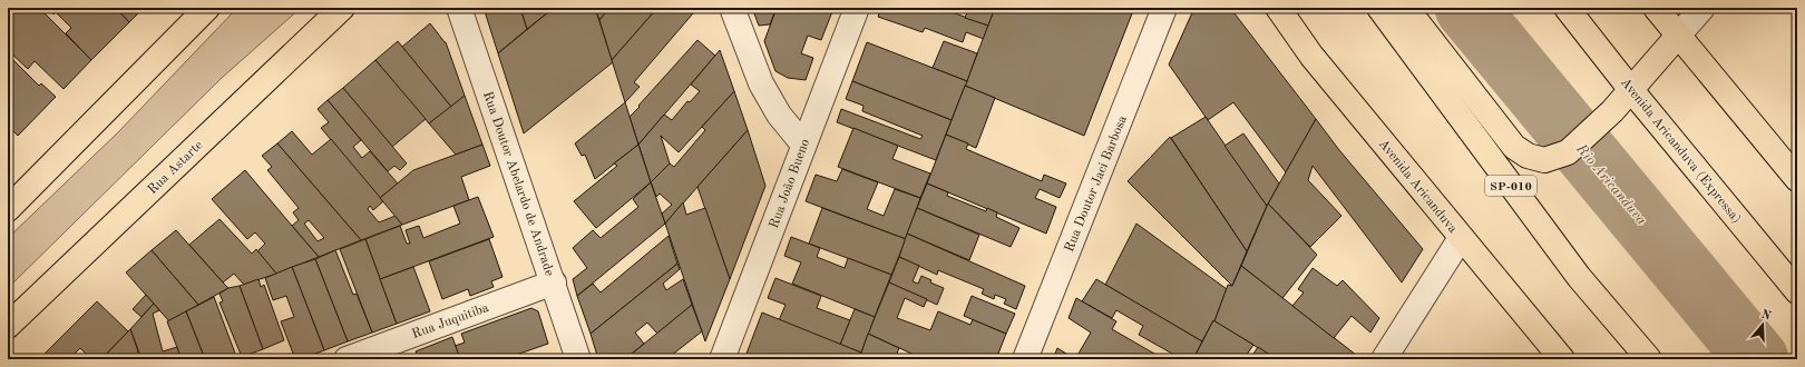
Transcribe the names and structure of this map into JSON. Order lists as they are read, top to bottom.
{
  "streets": {
    "main road": [
      "Avenida Aricanduva (Expressa)",
      "Rua Astarte",
      "Avenida Aricanduva",
      "SP-010"
    ],
    "street": [
      "Rua Doutor Abelardo de Andrade",
      "Rua João Bueno",
      "Rua Doutor Jaci Barbosa",
      "Rua Juquitiba"
    ]
  },
  "crossings": [
    ["Rua Doutor Abelardo de Andrade", "Rua Juquitiba"]
  ],
  "water": ["Rio Aricanduva"],
  "north": "top"
}
